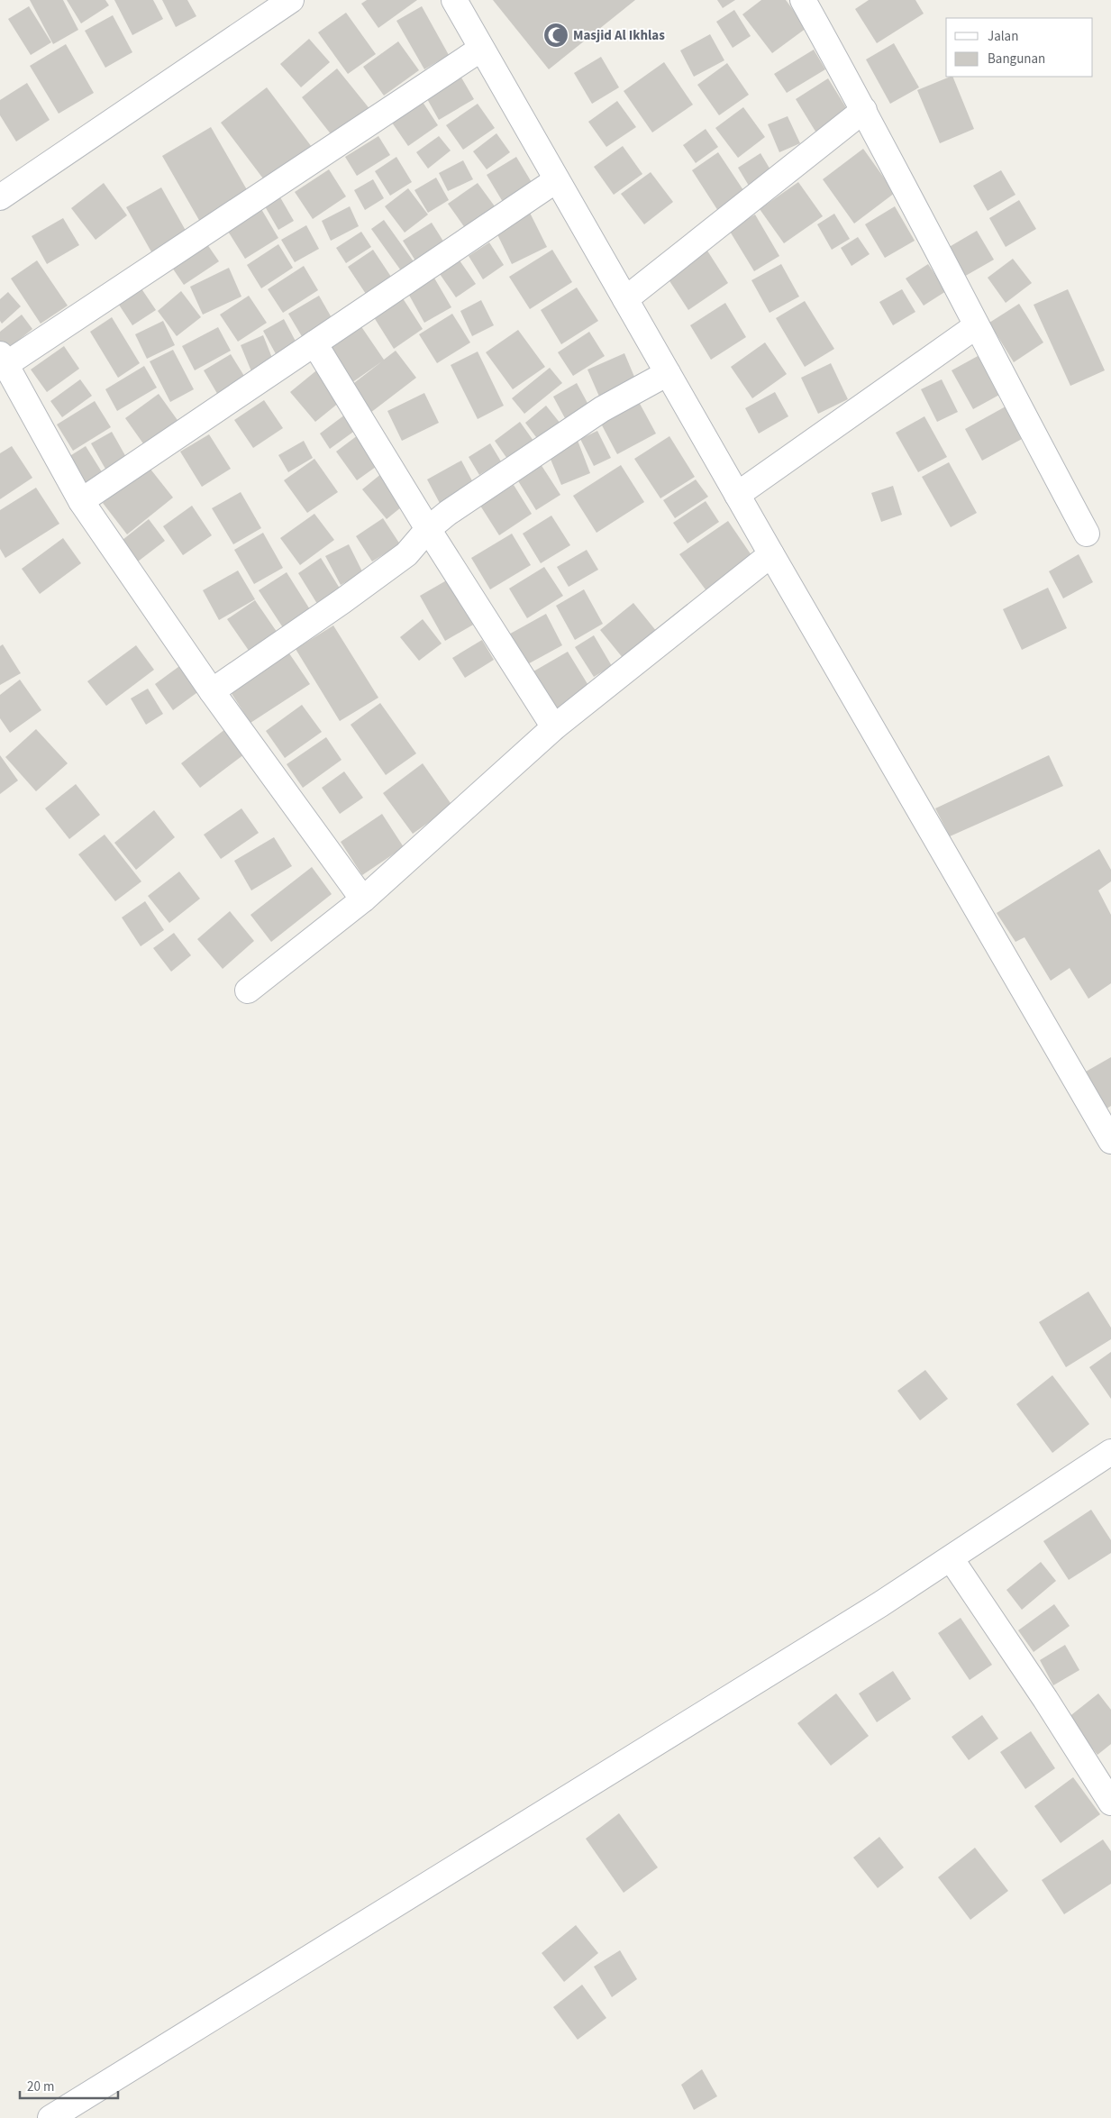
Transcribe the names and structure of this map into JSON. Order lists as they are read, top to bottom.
{
  "places": {
    "mosque": ["Masjid Al Ikhlas"]
  },
  "legend": ["Jalan", "Bangunan"],
  "scale_bar": "20 m"
}
